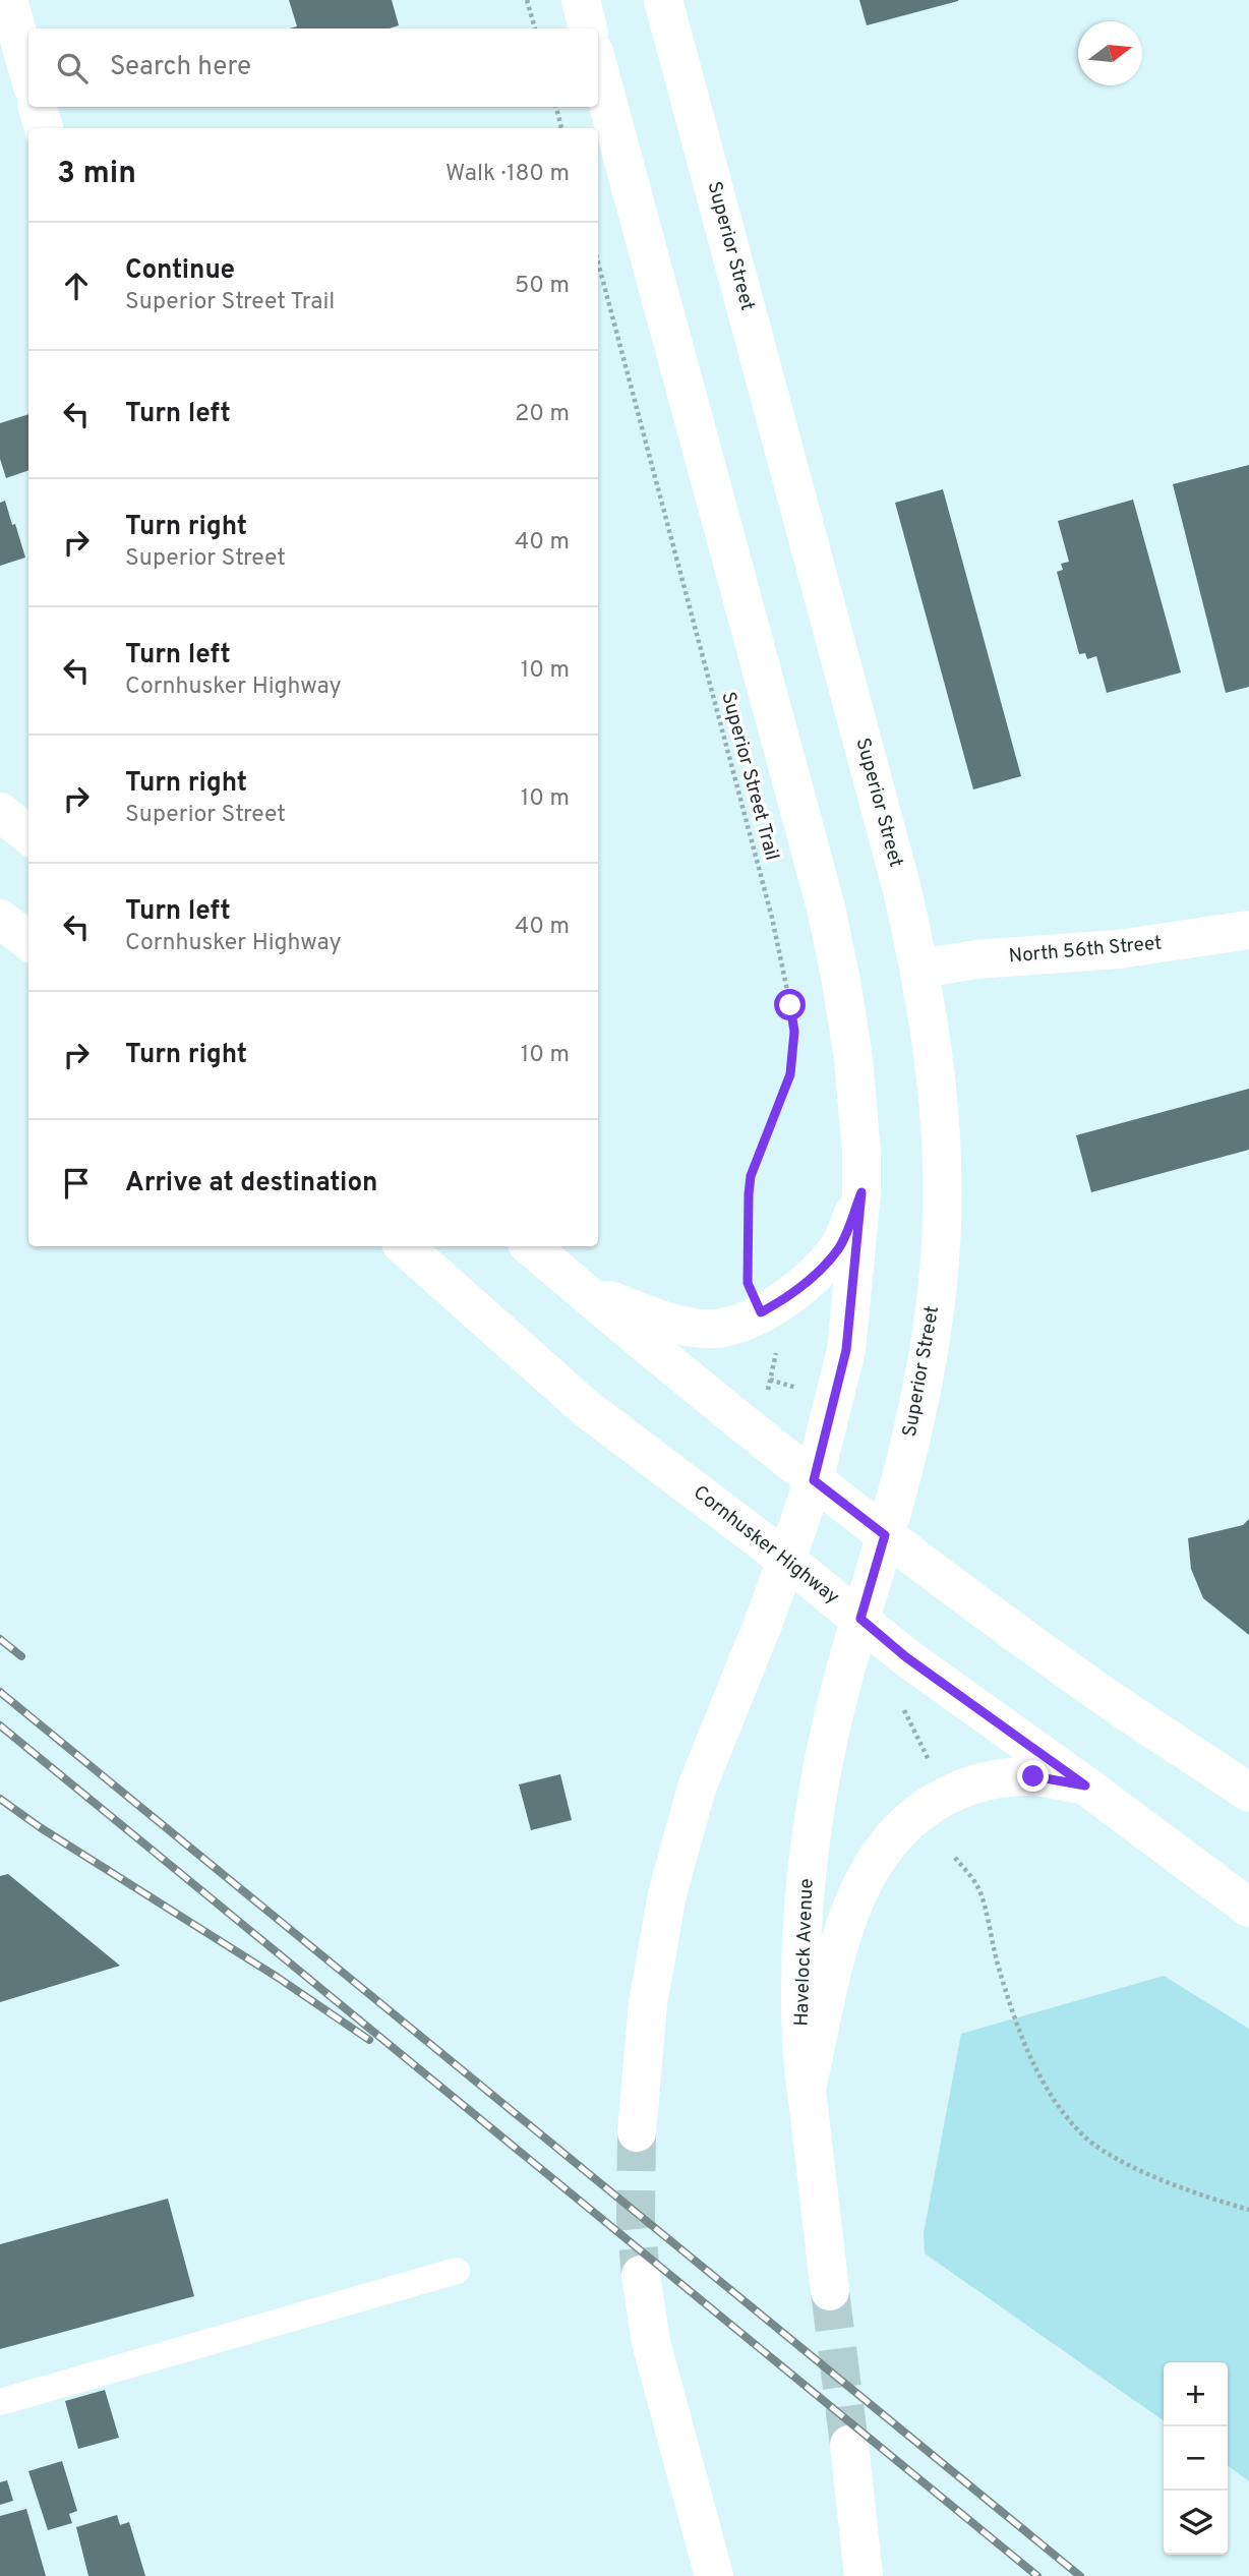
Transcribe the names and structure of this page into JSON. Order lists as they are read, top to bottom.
{
  "streets": {
    "main road": [
      "Superior Street",
      "North 56th Street",
      "Cornhusker Highway",
      "Havelock Avenue"
    ],
    "path": ["Superior Street Trail"]
  },
  "crossings": [
    ["Superior Street", "North 56th Street"],
    ["Superior Street", "Cornhusker Highway"],
    ["Superior Street", "Havelock Avenue"],
    ["Cornhusker Highway", "Havelock Avenue"]
  ],
  "north": "right",
  "page": {
    "search": "Search here",
    "heading": ["3 min", "Walk · 180 m"],
    "list": [
      ["Continue", "Superior Street Trail", "50 m"],
      ["Turn left", "20 m"],
      ["Turn right", "Superior Street", "40 m"],
      ["Turn left", "Cornhusker Highway", "10 m"],
      ["Turn right", "Superior Street", "10 m"],
      ["Turn left", "Cornhusker Highway", "40 m"],
      ["Turn right", "10 m"],
      "Arrive at destination"
    ],
    "map_buttons": ["+", "−"]
  }
}
